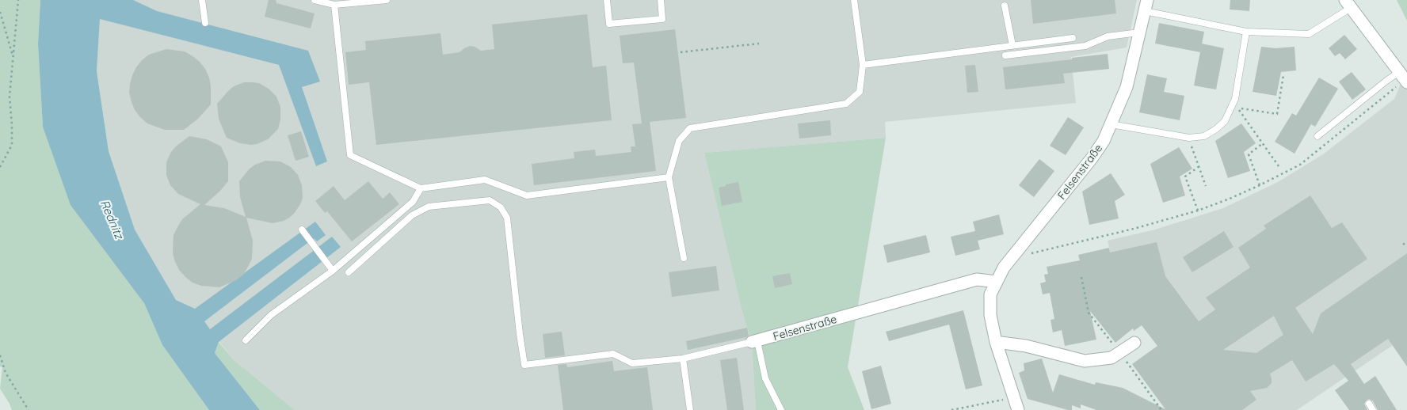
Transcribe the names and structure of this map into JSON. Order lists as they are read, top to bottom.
{
  "streets": {
    "street": ["Felsenstraße"]
  },
  "water": ["Rednitz"]
}
